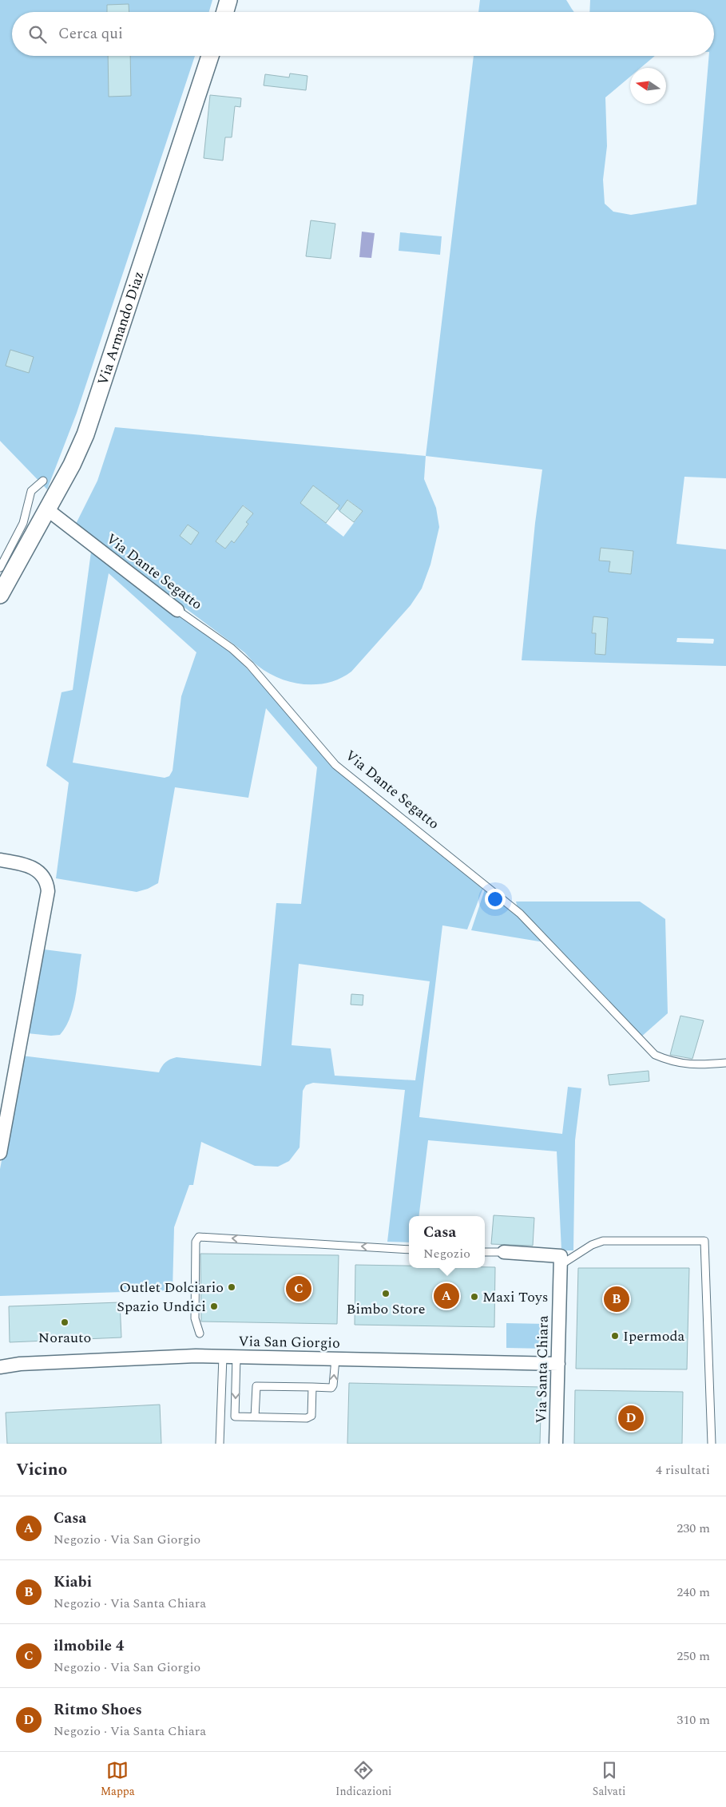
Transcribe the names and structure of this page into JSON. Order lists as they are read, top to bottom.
{
  "streets": {
    "street": [
      "Via Armando Diaz",
      "Via Dante Segatto",
      "Via San Giorgio",
      "Via Santa Chiara"
    ]
  },
  "crossings": [
    ["Via Armando Diaz", "Via Dante Segatto"],
    ["Via San Giorgio", "Via Santa Chiara"]
  ],
  "places": [
    "Outlet Dolciario",
    "Bimbo Store",
    "Maxi Toys",
    "Spazio Undici",
    "Norauto",
    "Ipermoda"
  ],
  "north": "left",
  "page": {
    "search": "Cerca qui",
    "popup": ["Casa", "Negozio"],
    "pins": [
      "C",
      "A",
      "B",
      "D"
    ],
    "heading": ["Vicino", "4 risultati"],
    "list": [
      {
        "mark": "A",
        "name": "Casa",
        "note": "Negozio · Via San Giorgio",
        "value": "230 m"
      },
      {
        "mark": "B",
        "name": "Kiabi",
        "note": "Negozio · Via Santa Chiara",
        "value": "240 m"
      },
      {
        "mark": "C",
        "name": "ilmobile 4",
        "note": "Negozio · Via San Giorgio",
        "value": "250 m"
      },
      {
        "mark": "D",
        "name": "Ritmo Shoes",
        "note": "Negozio · Via Santa Chiara",
        "value": "310 m"
      }
    ],
    "nav": ["Mappa", "Indicazioni", "Salvati"]
  }
}
